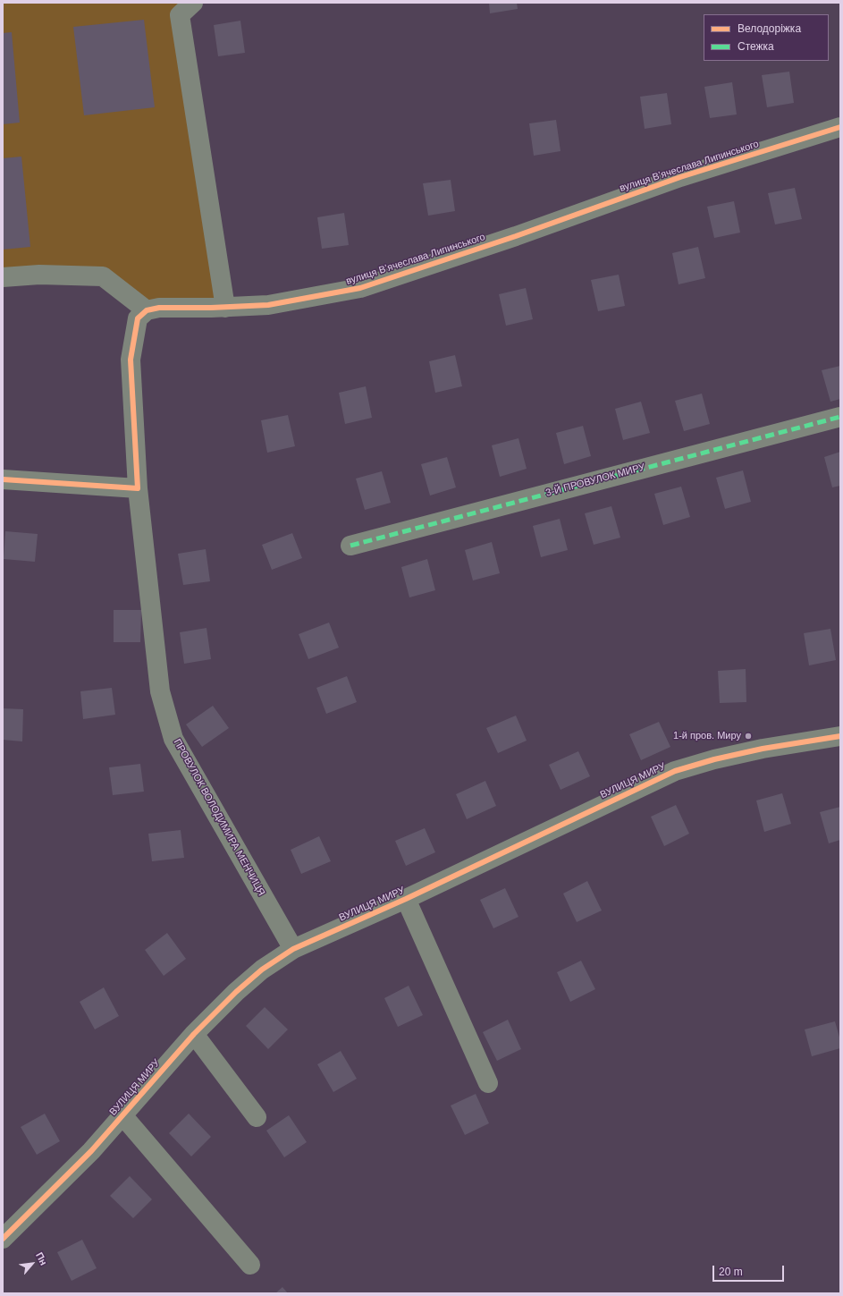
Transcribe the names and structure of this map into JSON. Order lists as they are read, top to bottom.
{
  "streets": {
    "street": [
      "вулиця Вʼячеслава Липинського",
      "3-Й ПРОВУЛОК МИРУ",
      "ВУЛИЦЯ МИРУ",
      "ПРОВУЛОК ВОЛОДИМИРА МЕНЧИЦЯ"
    ]
  },
  "crossings": [
    ["ВУЛИЦЯ МИРУ", "ПРОВУЛОК ВОЛОДИМИРА МЕНЧИЦЯ"]
  ],
  "places": ["1-й пров. Миру"],
  "legend": ["Велодоріжка", "Стежка"],
  "scale_bar": "20 m",
  "north": "top right"
}
